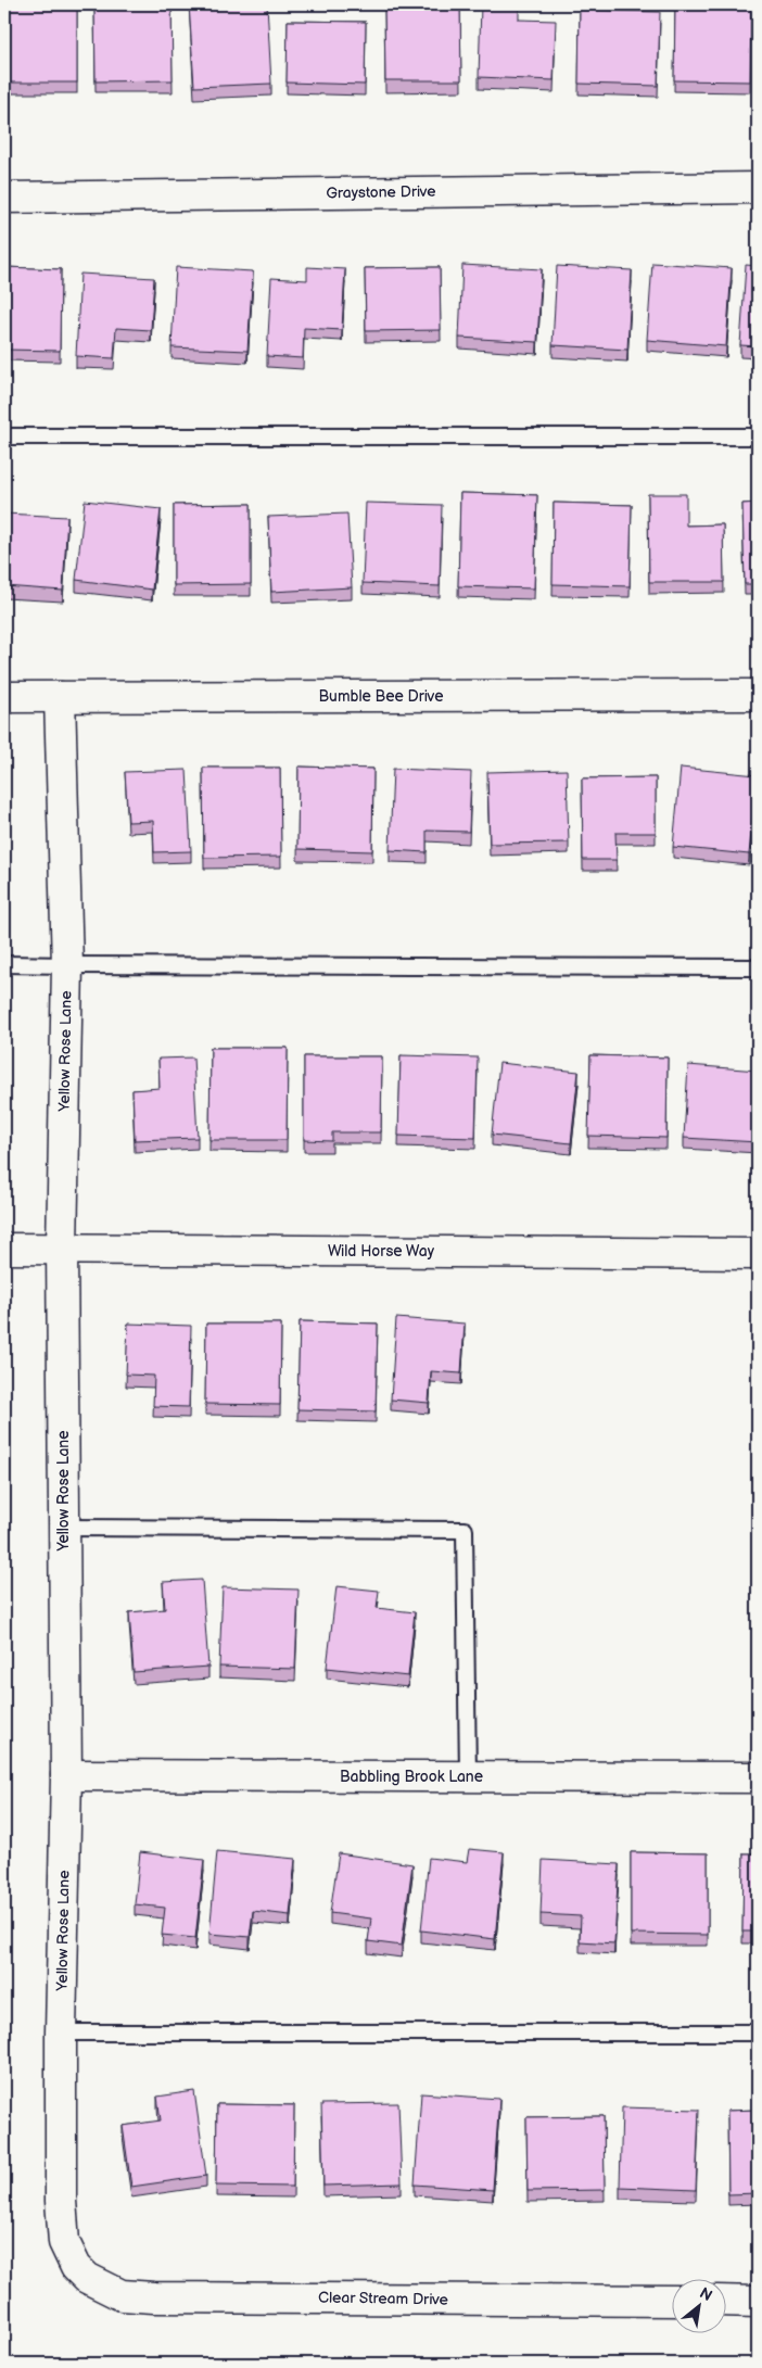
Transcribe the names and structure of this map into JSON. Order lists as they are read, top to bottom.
{
  "streets": {
    "street": [
      "Graystone Drive",
      "Bumble Bee Drive",
      "Yellow Rose Lane",
      "Wild Horse Way",
      "Babbling Brook Lane",
      "Clear Stream Drive"
    ]
  },
  "crossings": [
    ["Bumble Bee Drive", "Yellow Rose Lane"],
    ["Yellow Rose Lane", "Wild Horse Way"],
    ["Yellow Rose Lane", "Babbling Brook Lane"],
    ["Yellow Rose Lane", "Clear Stream Drive"]
  ],
  "north": "top right"
}
